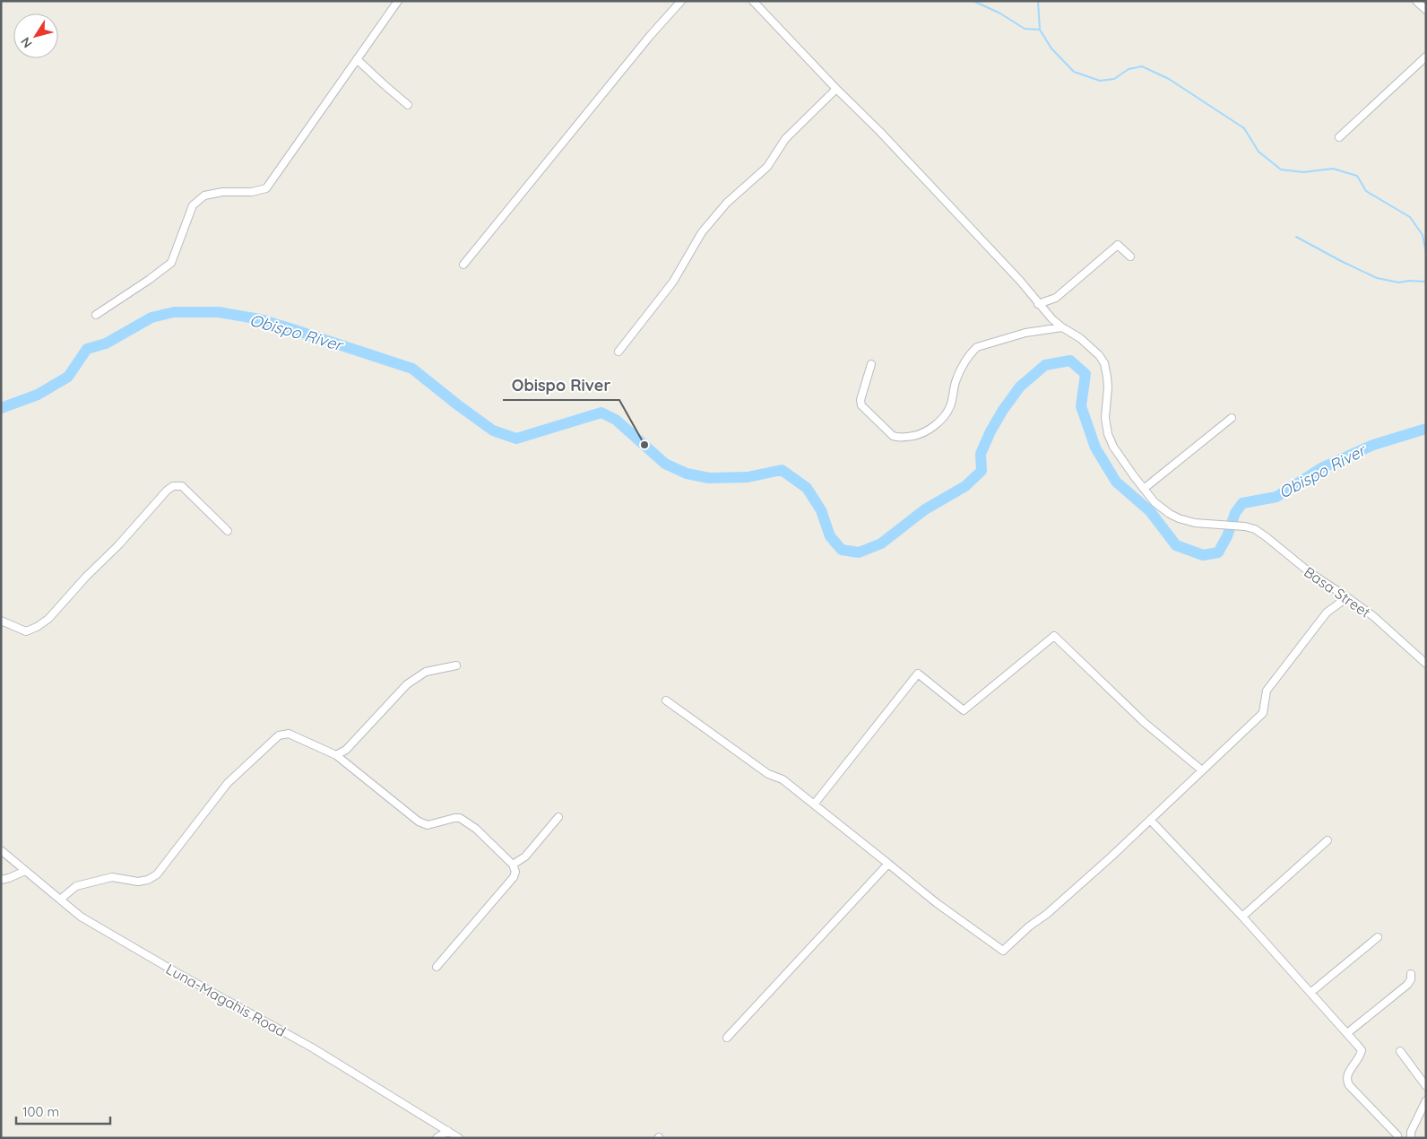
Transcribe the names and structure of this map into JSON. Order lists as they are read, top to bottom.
{
  "streets": {
    "street": ["Basa Street", "Luna-Magahis Road"]
  },
  "water": ["Obispo River"],
  "places": ["Obispo River"],
  "scale_bar": "100 m",
  "north": "bottom left"
}
